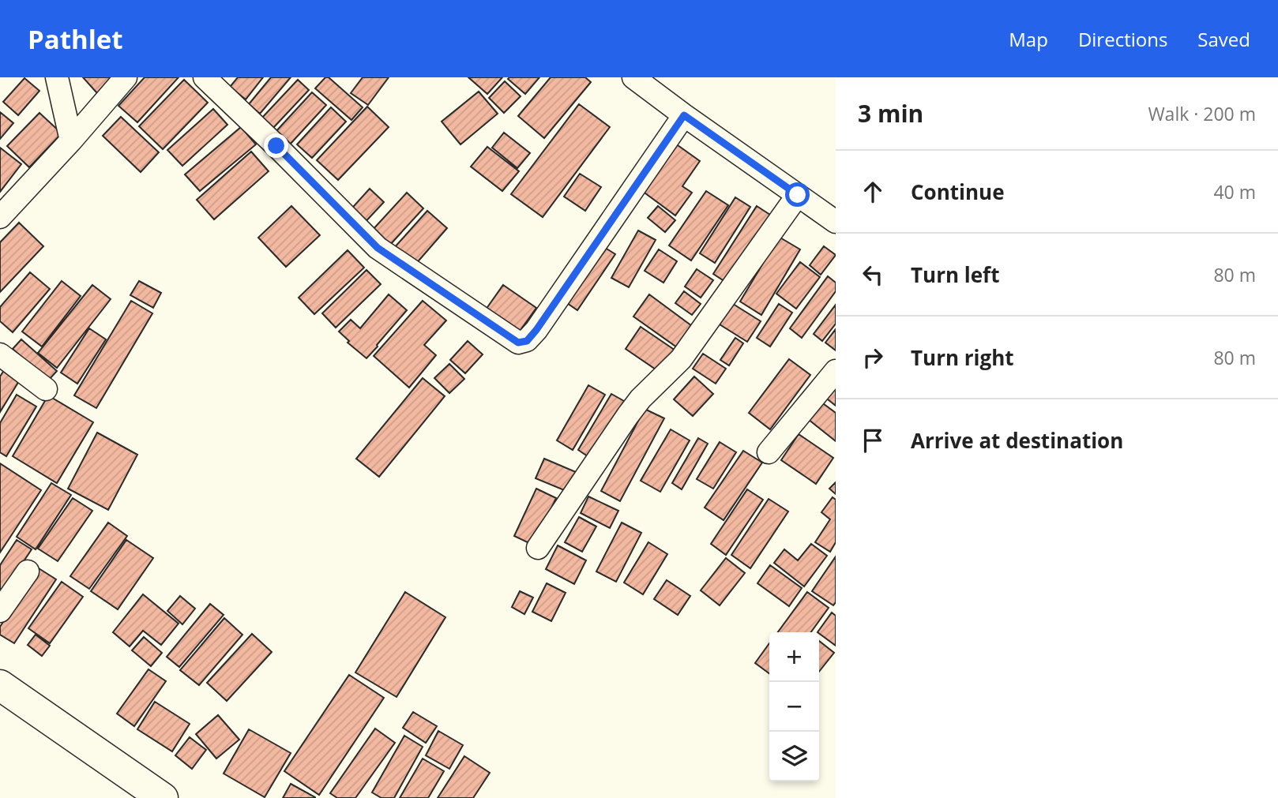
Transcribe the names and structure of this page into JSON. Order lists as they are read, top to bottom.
{
  "page": {
    "header": "Pathlet",
    "nav": ["Map", "Directions", "Saved"],
    "heading": ["3 min", "Walk · 200 m"],
    "list": [
      ["Continue", "40 m"],
      ["Turn left", "80 m"],
      ["Turn right", "80 m"],
      "Arrive at destination"
    ],
    "map_buttons": ["+", "−"]
  }
}
